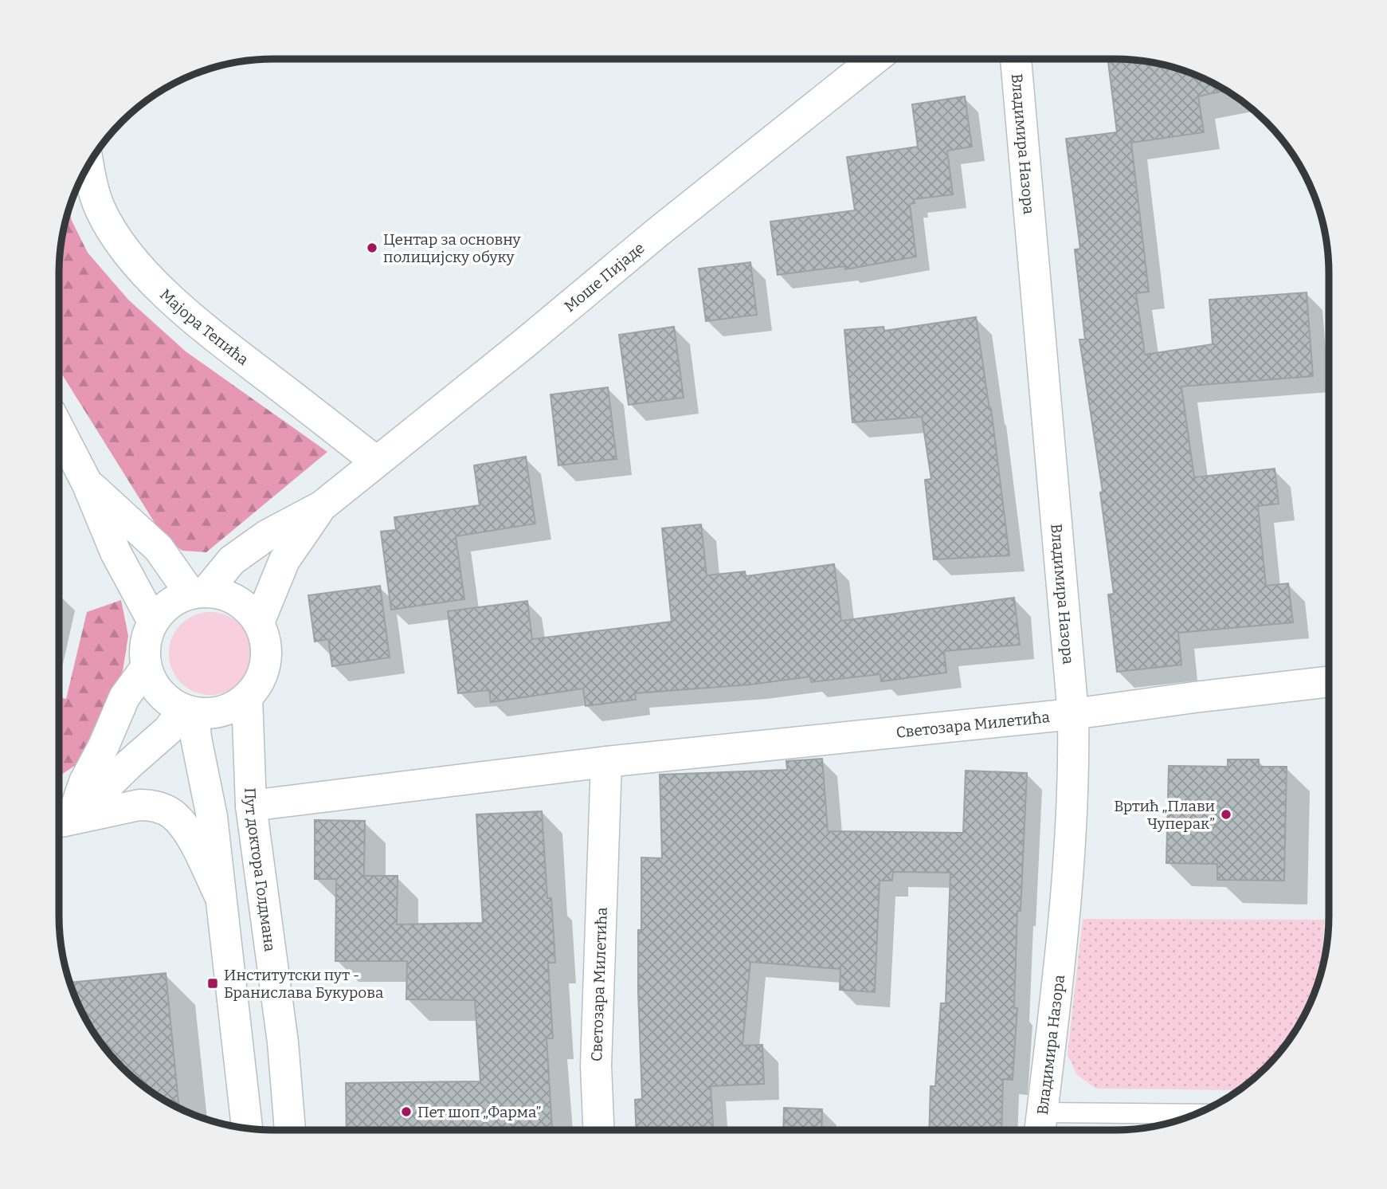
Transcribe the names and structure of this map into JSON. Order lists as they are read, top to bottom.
{
  "streets": {
    "street": [
      "Владимира Назора",
      "Моше Пијаде",
      "Мајора Тепића",
      "Светозара Милетића",
      "Пут доктора Голдмана"
    ]
  },
  "crossings": [
    ["Владимира Назора", "Светозара Милетића"],
    ["Моше Пијаде", "Мајора Тепића"],
    ["Моше Пијаде", "Пут доктора Голдмана"],
    ["Светозара Милетића", "Пут доктора Голдмана"]
  ],
  "places": {
    "other": ["Центар за основну полицијску обуку", "Вртић „Плави Чуперак”", "Пет шоп „Фарма”"],
    "transit": ["Институтски пут - Бранислава Букурова"]
  }
}
